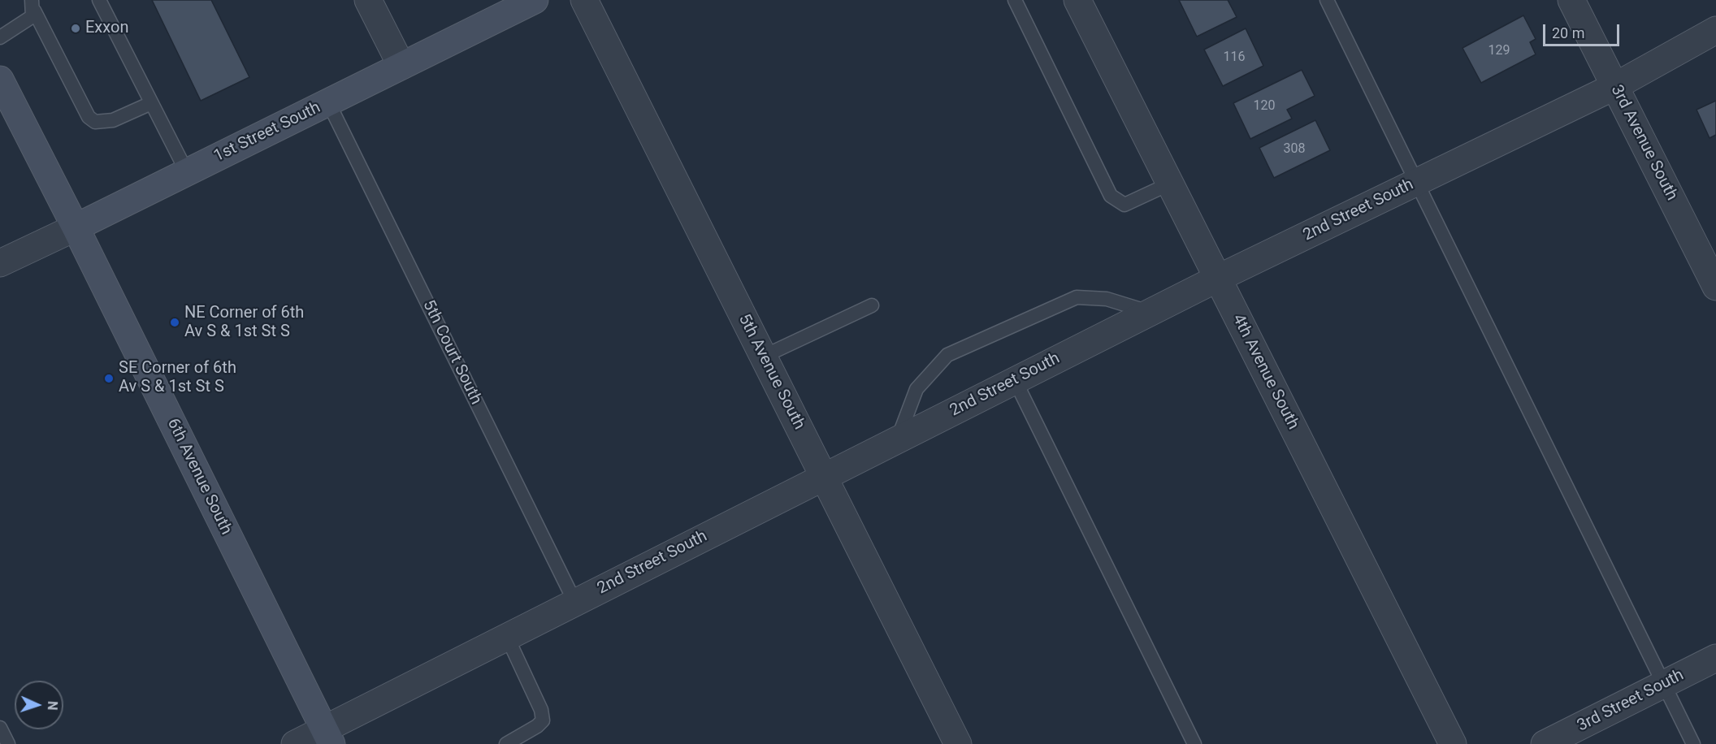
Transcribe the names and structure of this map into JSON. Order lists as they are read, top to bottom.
{
  "streets": {
    "main road": ["1st Street South", "6th Avenue South"],
    "street": [
      "3rd Avenue South",
      "2nd Street South",
      "5th Avenue South",
      "4th Avenue South",
      "3rd Street South"
    ],
    "lane": ["5th Court South"]
  },
  "crossings": [
    ["1st Street South", "5th Court South"],
    ["1st Street South", "6th Avenue South"],
    ["3rd Avenue South", "2nd Street South"],
    ["2nd Street South", "5th Court South"],
    ["2nd Street South", "5th Avenue South"],
    ["2nd Street South", "4th Avenue South"],
    ["2nd Street South", "6th Avenue South"]
  ],
  "places": ["Exxon", "NE Corner of 6th Av S & 1st St S", "SE Corner of 6th Av S & 1st St S"],
  "house_numbers": [
    "129",
    "116",
    "120",
    "308"
  ],
  "scale_bar": "20 m",
  "north": "right"
}
